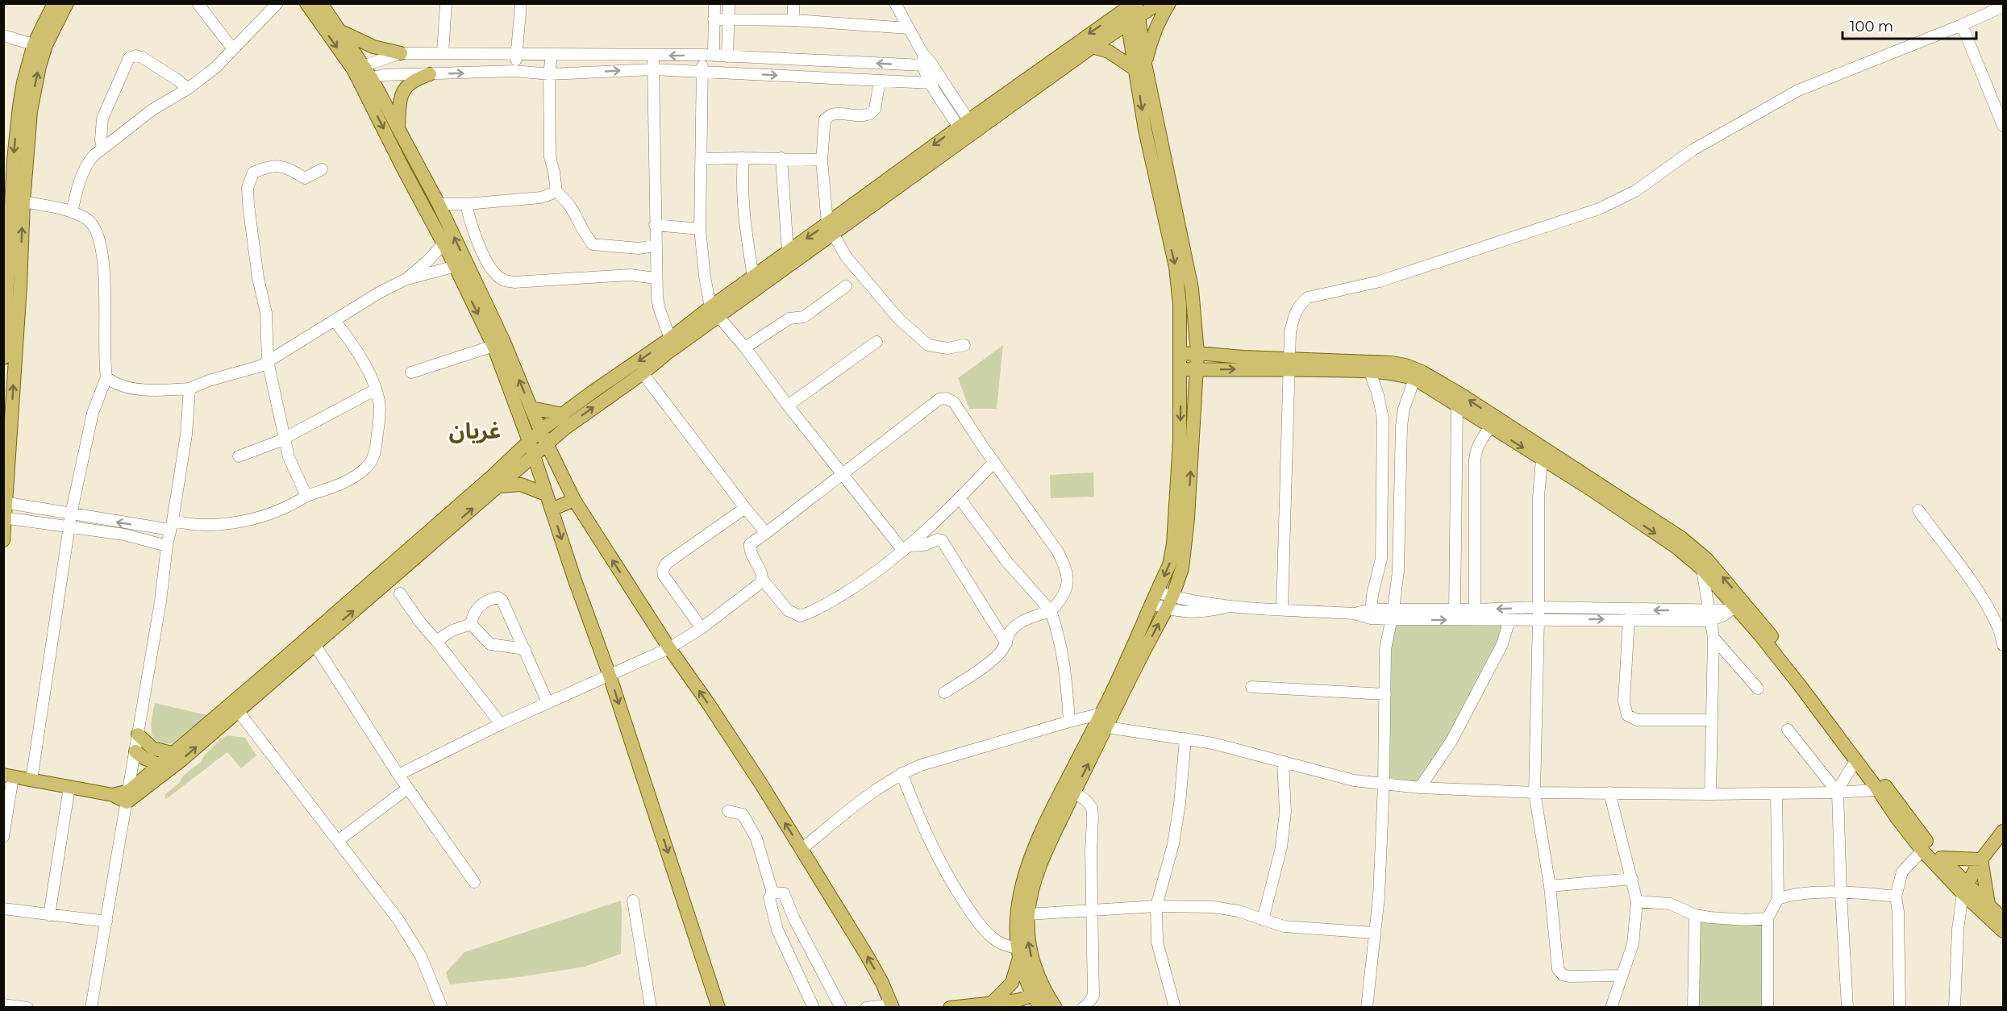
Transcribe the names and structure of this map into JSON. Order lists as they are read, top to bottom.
{
  "districts": ["غريان"],
  "scale_bar": "100 m"
}
